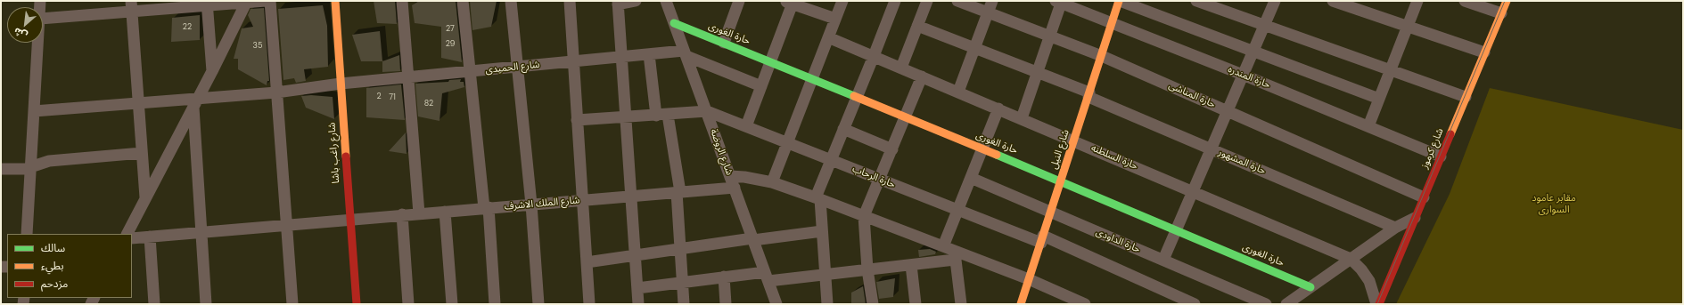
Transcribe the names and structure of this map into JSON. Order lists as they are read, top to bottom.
{
  "streets": {
    "street": [
      "حارة الغورى",
      "شارع الحميدى",
      "حارة المندره",
      "حارة المناشى",
      "شارع كرموز",
      "شارع النيل",
      "شارع الروضة",
      "شارع راغب باشا",
      "حارة السلطنه",
      "حارة المشهور",
      "حارة الرحاب",
      "شارع الملك الاشرف",
      "حارة الداودى"
    ]
  },
  "crossings": [
    ["حارة الغورى", "شارع النيل"],
    ["حارة الغورى", "شارع الروضة"],
    ["شارع الحميدى", "شارع الروضة"],
    ["شارع الحميدى", "شارع راغب باشا"],
    ["حارة المندره", "شارع كرموز"],
    ["حارة المندره", "شارع النيل"],
    ["حارة المناشى", "شارع كرموز"],
    ["حارة المناشى", "شارع النيل"],
    ["شارع النيل", "حارة السلطنه"],
    ["شارع النيل", "حارة المشهور"],
    ["شارع النيل", "حارة الرحاب"],
    ["شارع النيل", "حارة الداودى"],
    ["شارع الروضة", "حارة الرحاب"],
    ["شارع الروضة", "شارع الملك الاشرف"],
    ["شارع راغب باشا", "شارع الملك الاشرف"]
  ],
  "parks": ["مقابر عامود السوارى"],
  "house_numbers": [
    "22",
    "27",
    "29",
    "35",
    "2",
    "71",
    "82"
  ],
  "legend": ["سالك", "بطيء", "مزدحم"],
  "north": "bottom left"
}
